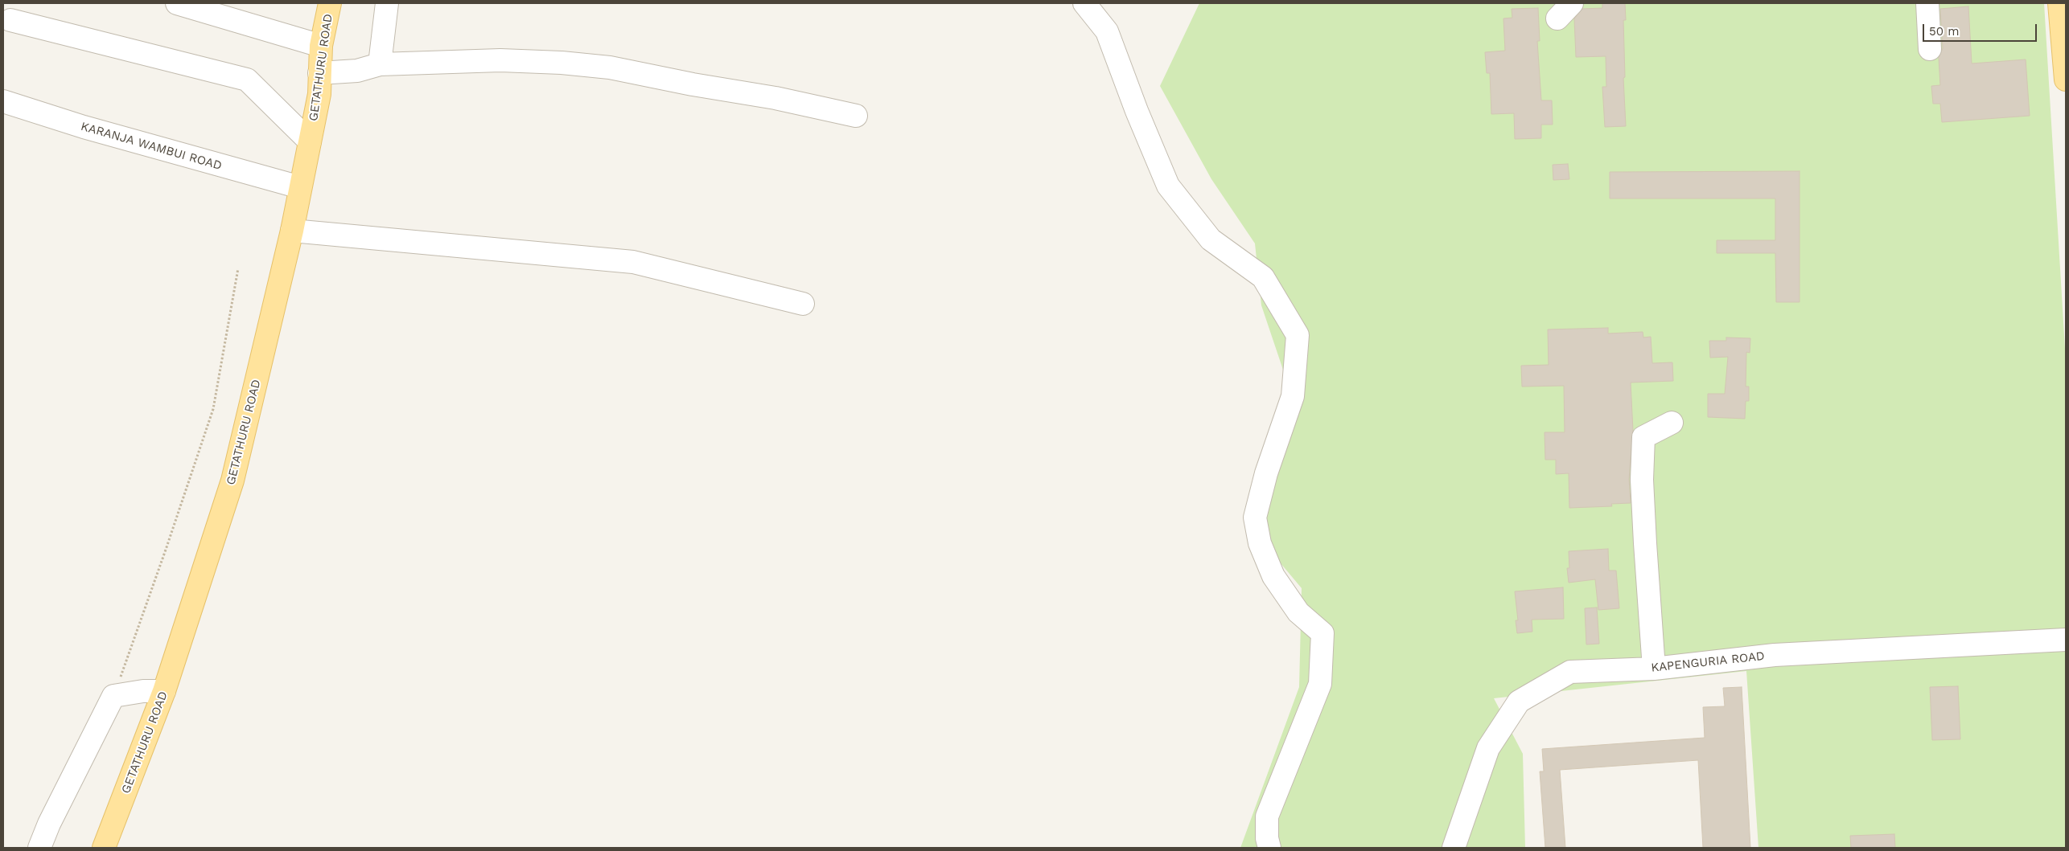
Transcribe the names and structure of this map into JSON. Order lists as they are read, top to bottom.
{
  "streets": {
    "main road": ["GETATHURU ROAD"],
    "street": ["KARANJA WAMBUI ROAD", "KAPENGURIA ROAD"]
  },
  "crossings": [
    ["GETATHURU ROAD", "KARANJA WAMBUI ROAD"]
  ],
  "scale_bar": "50 m"
}
